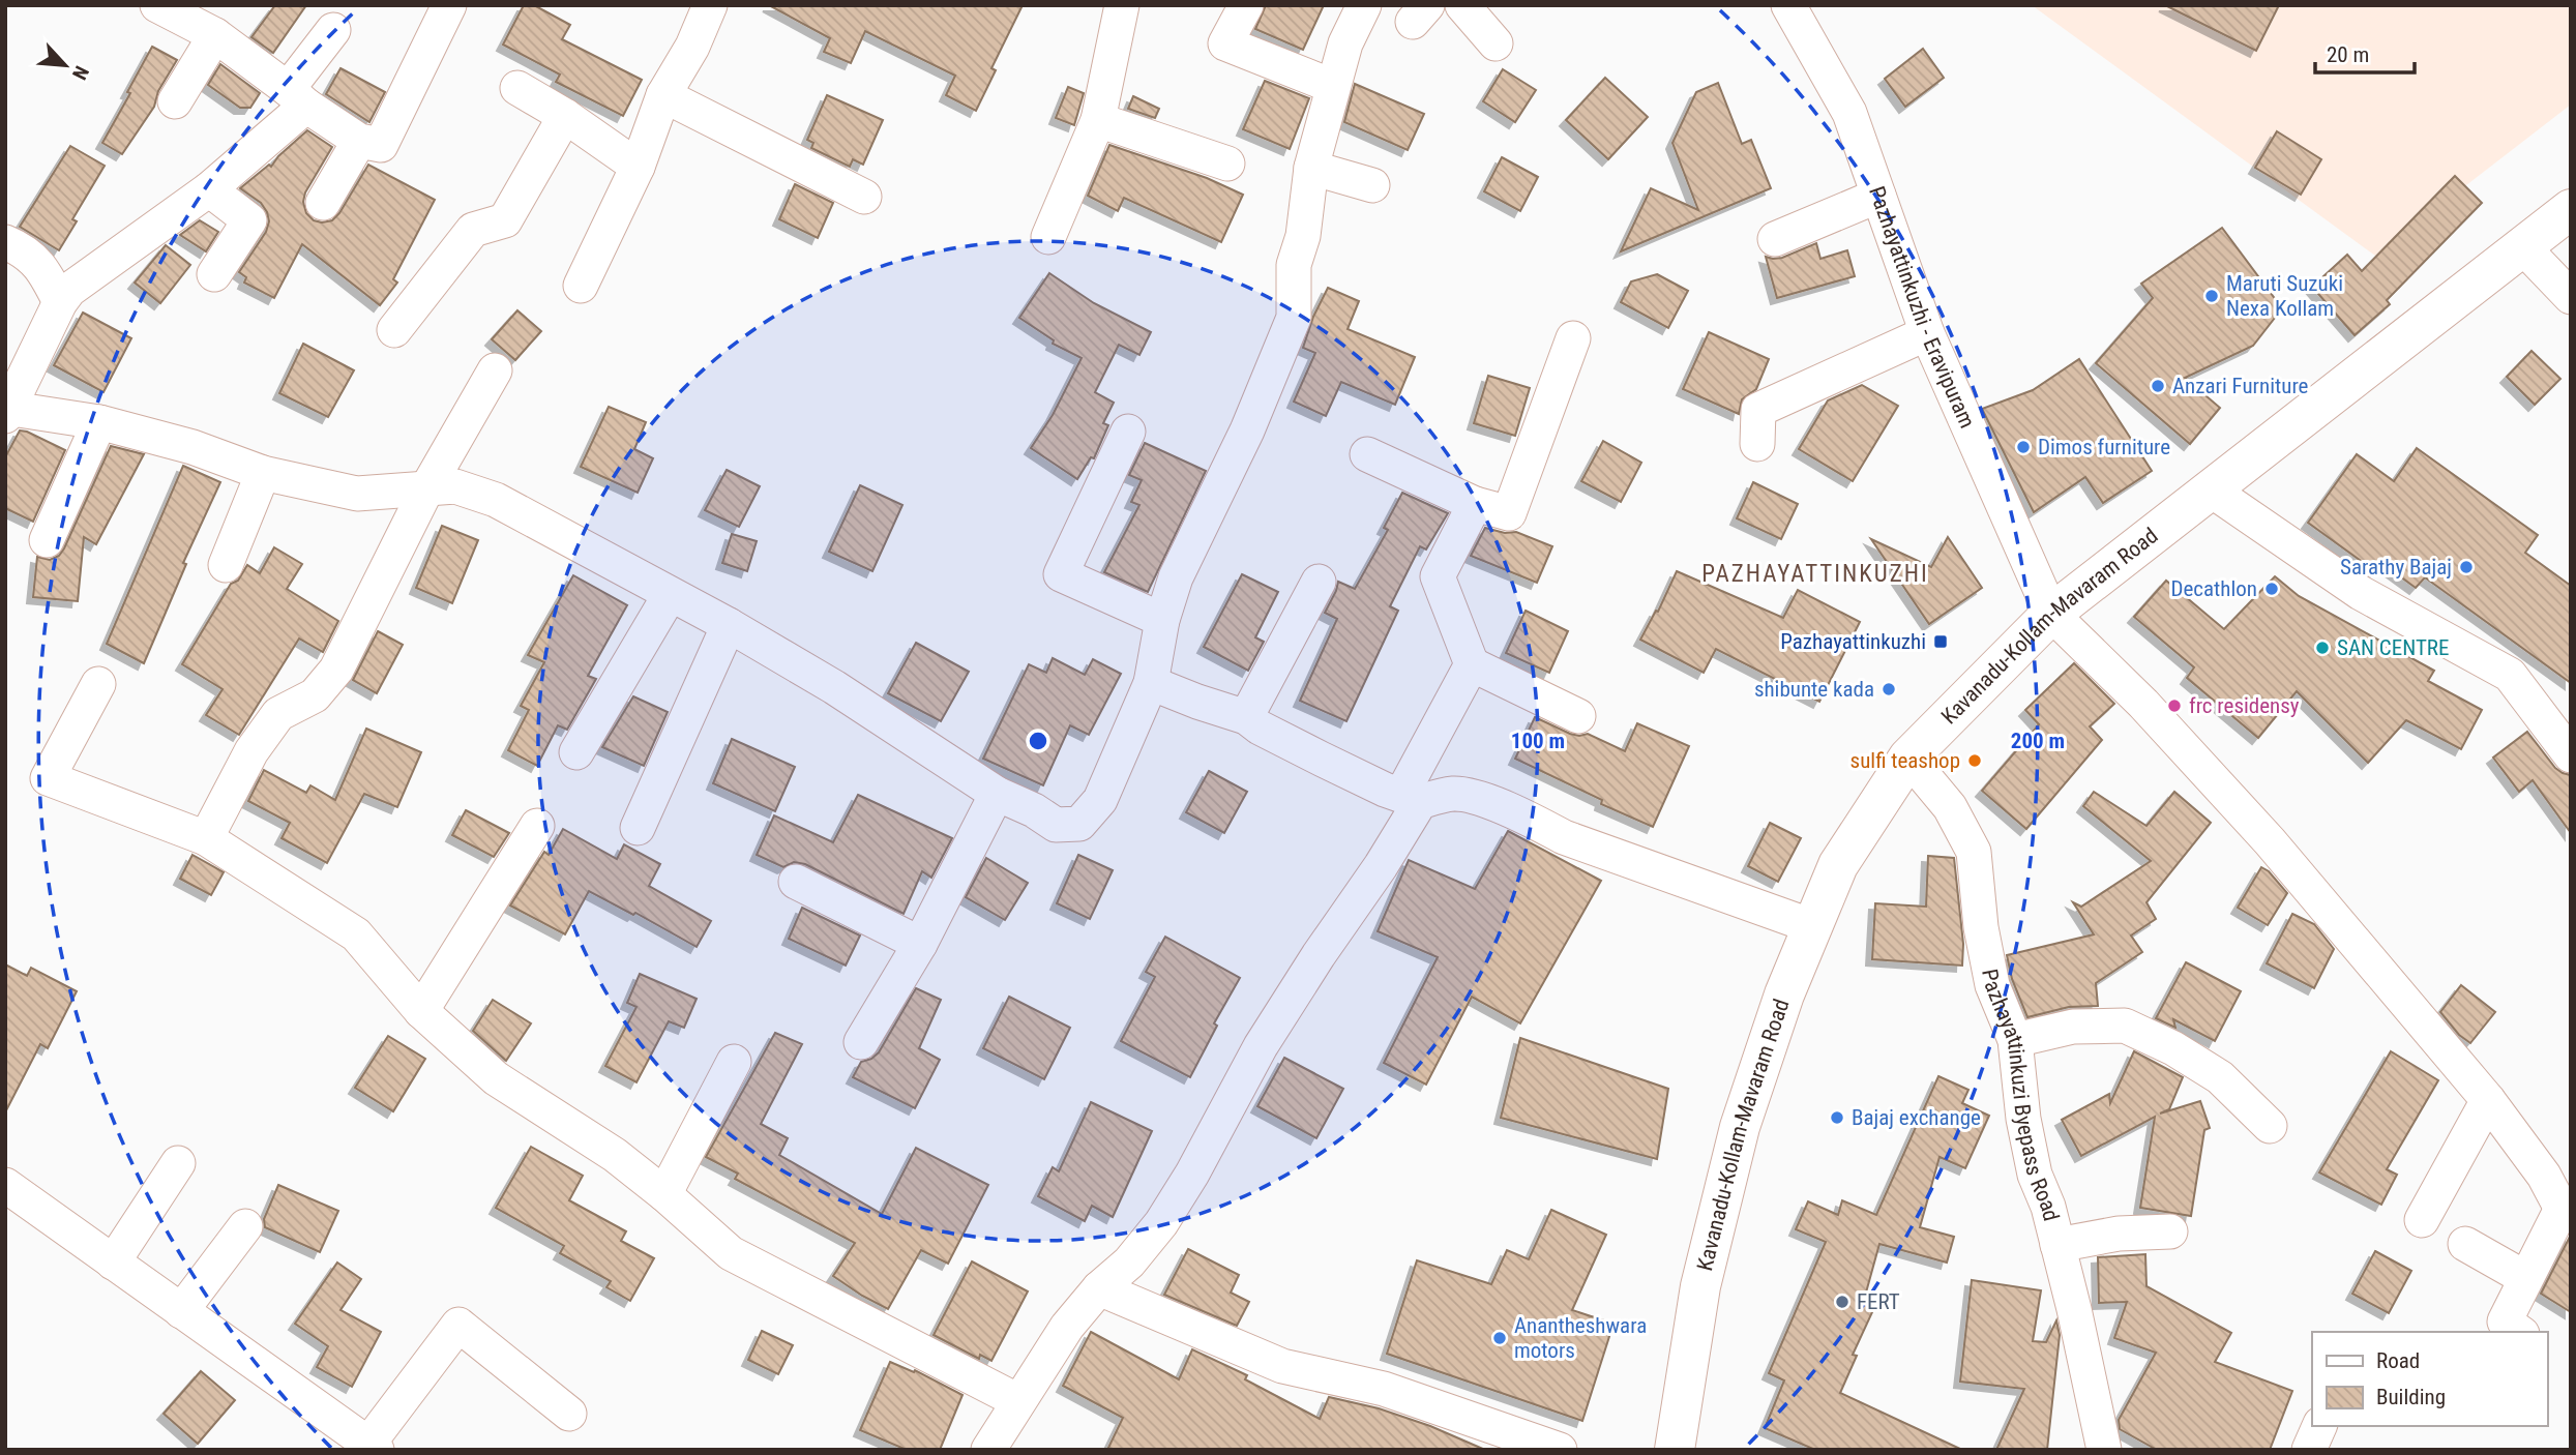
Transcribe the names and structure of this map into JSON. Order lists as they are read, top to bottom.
{
  "streets": {
    "main road": ["Kavanadu-Kollam-Mavaram Road"],
    "street": ["Pazhayattinkuzhi - Eravipuram", "Pazhayattinkuzi Byepass Road"]
  },
  "crossings": [
    ["Pazhayattinkuzhi - Eravipuram", "Kavanadu-Kollam-Mavaram Road"],
    ["Kavanadu-Kollam-Mavaram Road", "Pazhayattinkuzi Byepass Road"]
  ],
  "districts": ["PAZHAYATTINKUZHI"],
  "places": {
    "other": [
      "Maruti Suzuki Nexa Kollam",
      "Anzari Furniture",
      "Dimos furniture",
      "Sarathy Bajaj",
      "Decathlon",
      "SAN CENTRE",
      "shibunte kada",
      "frc residensy",
      "sulfi teashop",
      "Bajaj exchange",
      "FERT",
      "Anantheshwara motors"
    ],
    "transit": ["Pazhayattinkuzhi"]
  },
  "legend": ["Road", "Building"],
  "scale_bar": "20 m",
  "north": "bottom right",
  "rings": ["100 m", "200 m"]
}
